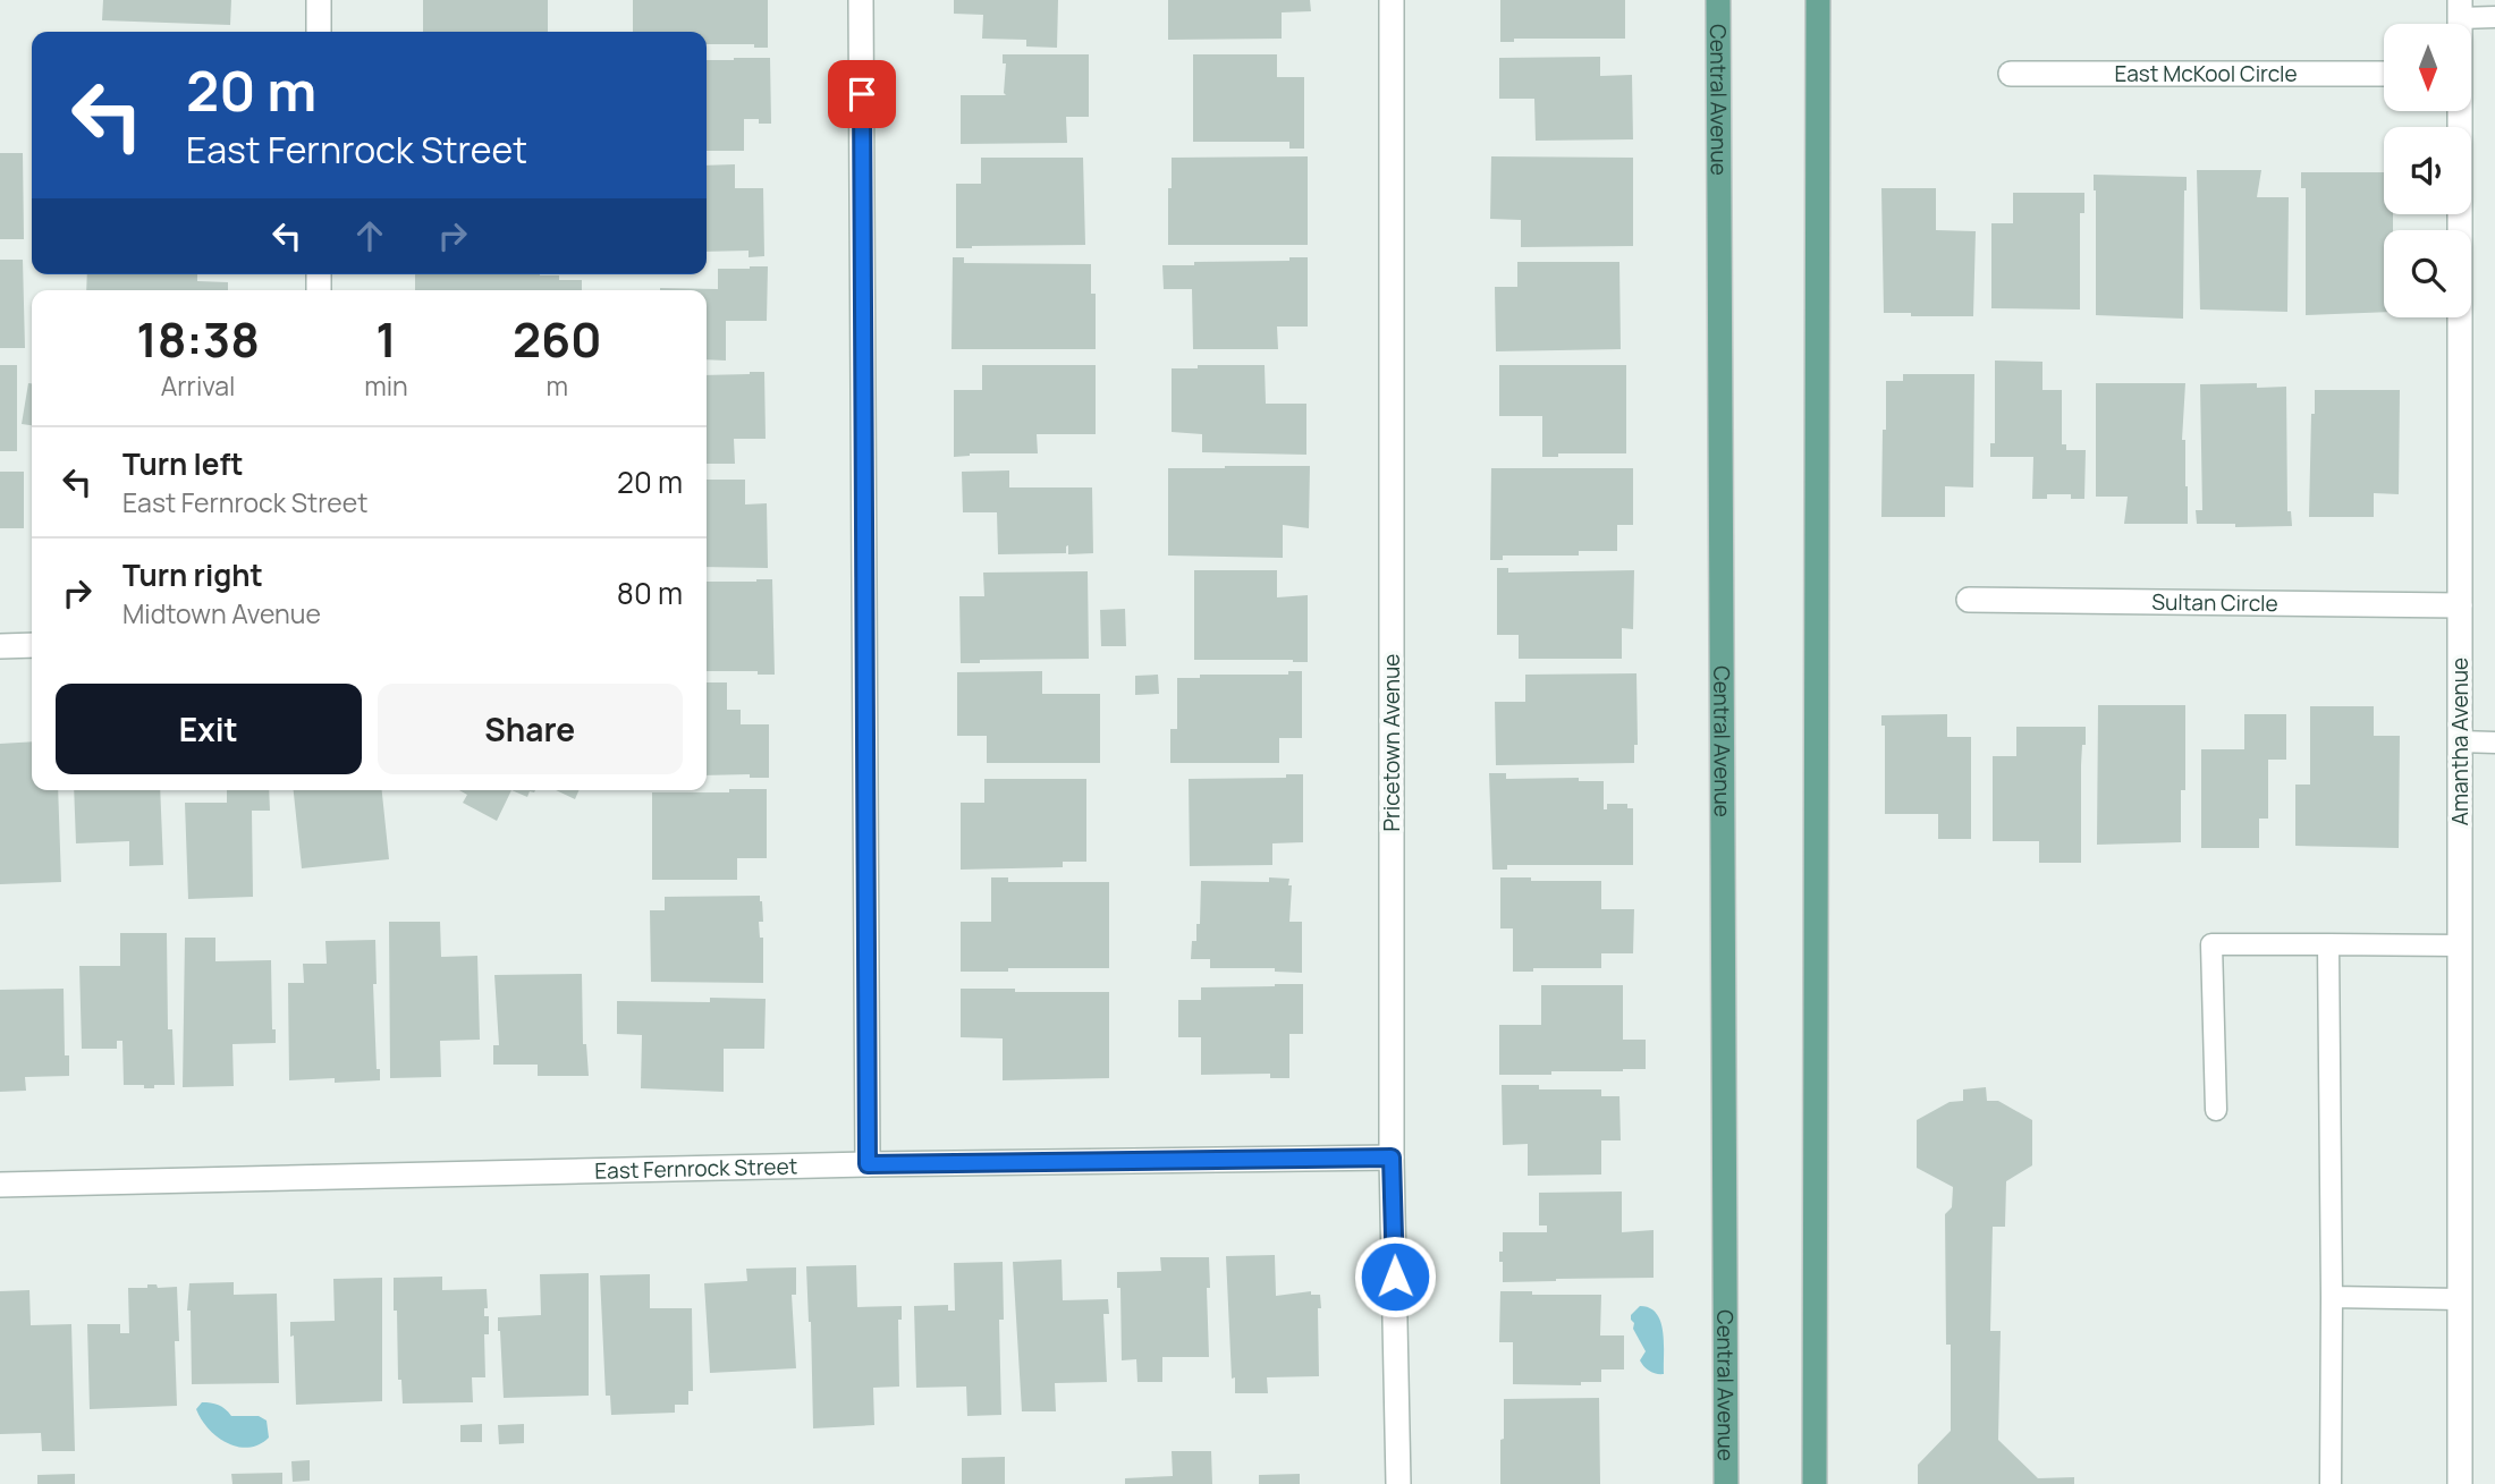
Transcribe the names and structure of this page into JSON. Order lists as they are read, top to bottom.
{
  "streets": {
    "main road": ["Central Avenue"],
    "street": [
      "East McKool Circle",
      "Sultan Circle",
      "Amantha Avenue",
      "Pricetown Avenue",
      "East Fernrock Street"
    ]
  },
  "crossings": [
    ["Sultan Circle", "Amantha Avenue"],
    ["Pricetown Avenue", "East Fernrock Street"]
  ],
  "north": "bottom",
  "page": {
    "turn": ["20 m", "East Fernrock Street"],
    "eta": [
      "18:38",
      "Arrival",
      "1",
      "min",
      "260",
      "m"
    ],
    "list": [
      {
        "name": "Turn left",
        "note": "East Fernrock Street",
        "value": "20 m"
      },
      {
        "name": "Turn right",
        "note": "Midtown Avenue",
        "value": "80 m"
      }
    ],
    "buttons": ["Exit", "Share"]
  }
}
